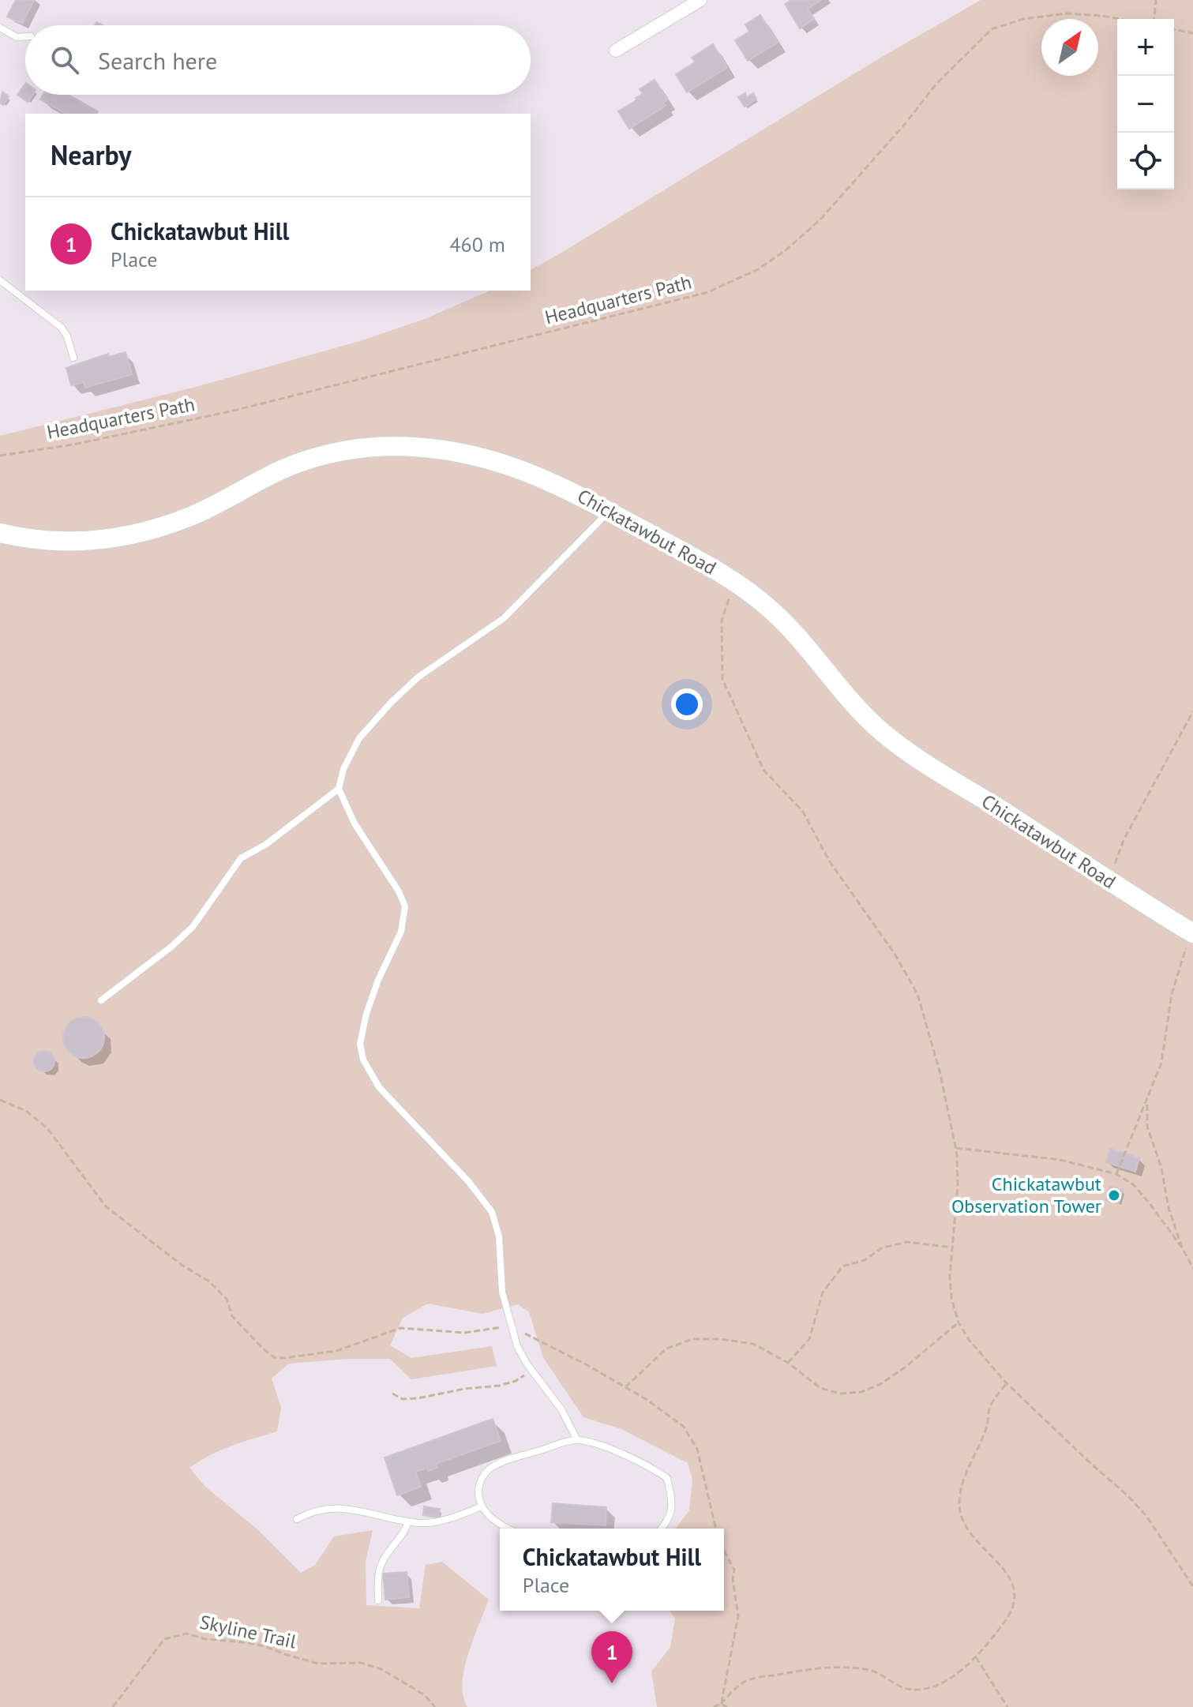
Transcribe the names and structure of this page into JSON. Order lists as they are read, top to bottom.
{
  "streets": {
    "main road": ["Chickatawbut Road"],
    "path": ["Headquarters Path", "Skyline Trail"]
  },
  "places": ["Chickatawbut Observation Tower"],
  "north": "top right",
  "page": {
    "map_buttons": ["+", "−"],
    "search": "Search here",
    "heading": "Nearby",
    "list": [
      {
        "mark": "1",
        "name": "Chickatawbut Hill",
        "note": "Place",
        "value": "460 m"
      }
    ],
    "popup": ["Chickatawbut Hill", "Place"],
    "pins": "1"
  }
}
